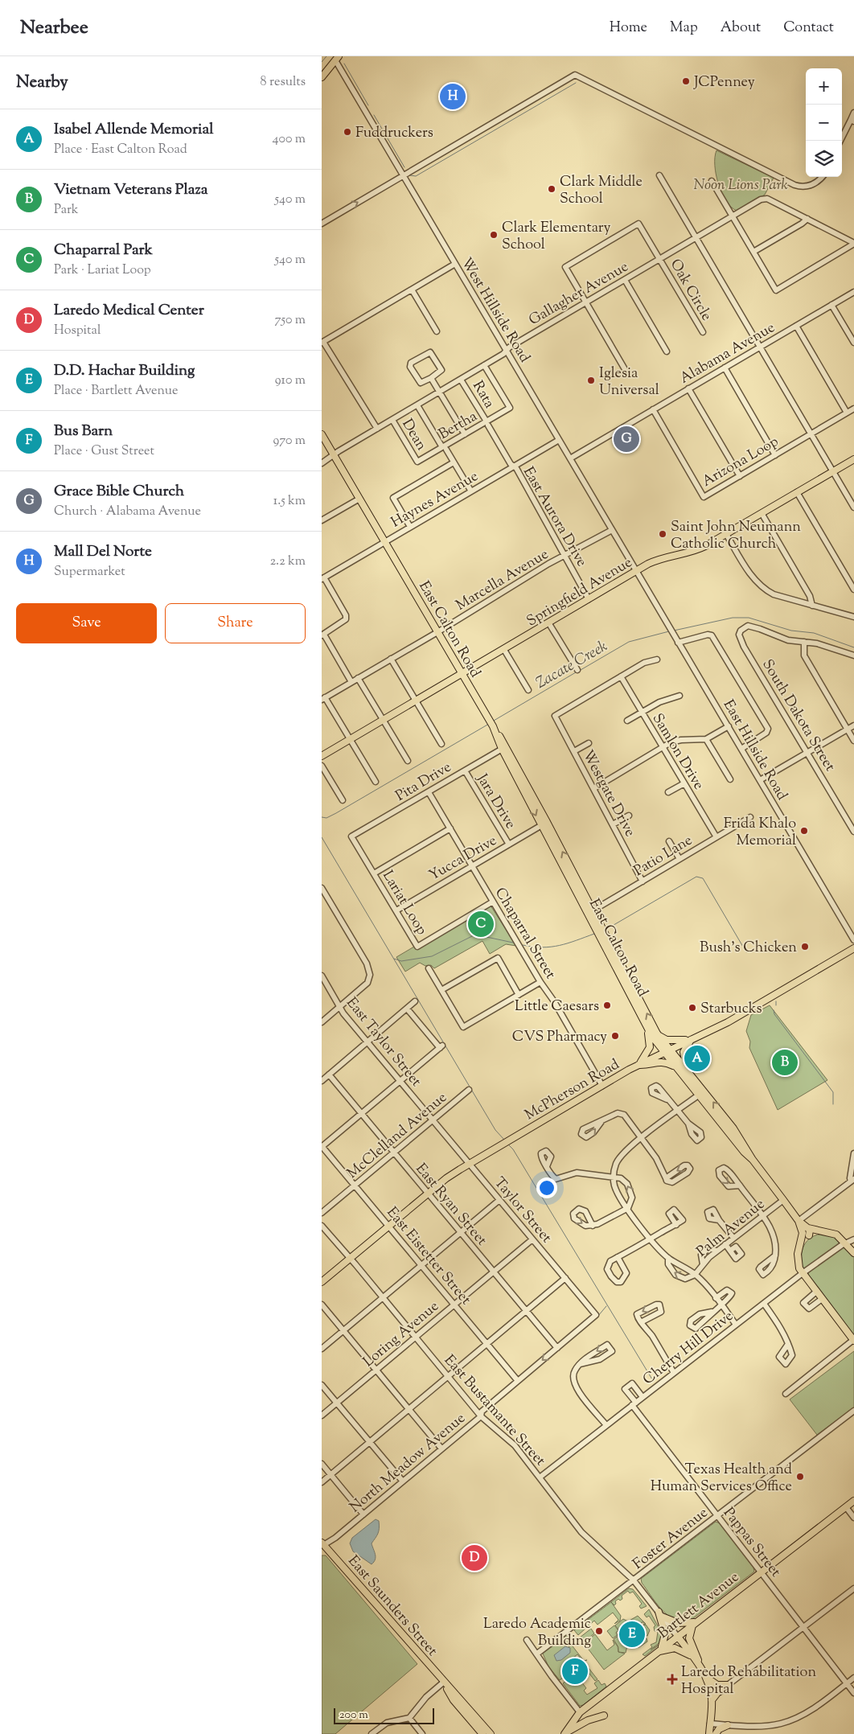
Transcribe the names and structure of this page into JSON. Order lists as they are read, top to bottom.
{
  "streets": {
    "main road": [
      "Springfield Avenue",
      "East Calton Road",
      "McPherson Road",
      "East Bustamante Street",
      "Bartlett Avenue",
      "East Saunders Street"
    ],
    "street": [
      "Oak Circle",
      "Gallagher Avenue",
      "West Hillside Road",
      "Alabama Avenue",
      "Rata",
      "Bertha",
      "Dean",
      "Arizona Loop",
      "Haynes Avenue",
      "East Aurora Drive",
      "Marcella Avenue",
      "South Dakota Street",
      "East Hillside Road",
      "Samlon Drive",
      "Pita Drive",
      "Westgate Drive",
      "Jara Drive",
      "Patio Lane",
      "Yucca Drive",
      "Lariat Loop",
      "Chaparral Street",
      "East Taylor Street",
      "McClelland Avenue",
      "East Ryan Street",
      "Taylor Street",
      "Palm Avenue",
      "East Eistetter Street",
      "Loring Avenue",
      "Cherry Hill Drive",
      "North Meadow Avenue",
      "Foster Avenue",
      "Pappas Street"
    ]
  },
  "crossings": [
    ["Oak Circle", "Gallagher Avenue"],
    ["Gallagher Avenue", "West Hillside Road"],
    ["Gallagher Avenue", "Rata"],
    ["Gallagher Avenue", "Bertha"],
    ["Gallagher Avenue", "Dean"],
    ["Gallagher Avenue", "East Calton Road"],
    ["West Hillside Road", "Alabama Avenue"],
    ["West Hillside Road", "Haynes Avenue"],
    ["West Hillside Road", "Marcella Avenue"],
    ["West Hillside Road", "Springfield Avenue"],
    ["West Hillside Road", "East Hillside Road"],
    ["Alabama Avenue", "Arizona Loop"],
    ["Rata", "Bertha"],
    ["Rata", "Haynes Avenue"],
    ["Rata", "East Aurora Drive"],
    ["Bertha", "Dean"],
    ["Haynes Avenue", "East Aurora Drive"],
    ["Haynes Avenue", "East Calton Road"],
    ["East Aurora Drive", "Marcella Avenue"],
    ["East Aurora Drive", "Springfield Avenue"],
    ["Marcella Avenue", "East Calton Road"],
    ["Springfield Avenue", "East Calton Road"],
    ["Springfield Avenue", "East Hillside Road"],
    ["East Calton Road", "Pita Drive"],
    ["East Calton Road", "Patio Lane"],
    ["East Calton Road", "Yucca Drive"],
    ["East Calton Road", "McPherson Road"],
    ["East Calton Road", "Palm Avenue"],
    ["East Calton Road", "Cherry Hill Drive"],
    ["Samlon Drive", "Westgate Drive"],
    ["Samlon Drive", "Patio Lane"],
    ["Pita Drive", "Jara Drive"],
    ["Pita Drive", "Lariat Loop"],
    ["Pita Drive", "Chaparral Street"],
    ["Westgate Drive", "Patio Lane"],
    ["Jara Drive", "Yucca Drive"],
    ["Yucca Drive", "Lariat Loop"],
    ["Yucca Drive", "Chaparral Street"],
    ["Lariat Loop", "Chaparral Street"],
    ["Chaparral Street", "McPherson Road"],
    ["East Taylor Street", "McClelland Avenue"],
    ["East Taylor Street", "Taylor Street"],
    ["McPherson Road", "East Ryan Street"],
    ["McPherson Road", "Taylor Street"],
    ["McPherson Road", "East Eistetter Street"],
    ["McPherson Road", "East Bustamante Street"],
    ["McClelland Avenue", "East Ryan Street"],
    ["McClelland Avenue", "Taylor Street"],
    ["McClelland Avenue", "East Eistetter Street"],
    ["East Ryan Street", "Loring Avenue"],
    ["East Ryan Street", "North Meadow Avenue"],
    ["Taylor Street", "Loring Avenue"],
    ["Taylor Street", "North Meadow Avenue"],
    ["East Eistetter Street", "Loring Avenue"],
    ["East Eistetter Street", "North Meadow Avenue"],
    ["Loring Avenue", "East Bustamante Street"],
    ["Cherry Hill Drive", "East Bustamante Street"],
    ["Cherry Hill Drive", "Pappas Street"],
    ["East Bustamante Street", "North Meadow Avenue"],
    ["East Bustamante Street", "Foster Avenue"],
    ["East Bustamante Street", "Bartlett Avenue"],
    ["North Meadow Avenue", "East Saunders Street"],
    ["Foster Avenue", "Pappas Street"],
    ["Pappas Street", "Bartlett Avenue"]
  ],
  "water": ["Zacate Creek"],
  "parks": ["Noon Lions Park"],
  "places": {
    "other": [
      "JCPenney",
      "Fuddruckers",
      "Clark Middle School",
      "Clark Elementary School",
      "Iglesia Universal",
      "Saint John Neumann Catholic Church",
      "Frida Khalo Memorial",
      "Bush's Chicken",
      "Little Caesars",
      "Starbucks",
      "CVS Pharmacy",
      "Texas Health and Human Services Office",
      "Laredo Academic Building"
    ],
    "health": ["Laredo Rehabilitation Hospital"]
  },
  "scale_bar": "200 m",
  "page": {
    "header": "Nearbee",
    "nav": [
      "Home",
      "Map",
      "About",
      "Contact"
    ],
    "heading": ["Nearby", "8 results"],
    "map_buttons": ["+", "−"],
    "pins": [
      "H",
      "G",
      "C",
      "A",
      "B",
      "D",
      "E",
      "F"
    ],
    "list": [
      {
        "mark": "A",
        "name": "Isabel Allende Memorial",
        "note": "Place · East Calton Road",
        "value": "400 m"
      },
      {
        "mark": "B",
        "name": "Vietnam Veterans Plaza",
        "note": "Park",
        "value": "540 m"
      },
      {
        "mark": "C",
        "name": "Chaparral Park",
        "note": "Park · Lariat Loop",
        "value": "540 m"
      },
      {
        "mark": "D",
        "name": "Laredo Medical Center",
        "note": "Hospital",
        "value": "750 m"
      },
      {
        "mark": "E",
        "name": "D.D. Hachar Building",
        "note": "Place · Bartlett Avenue",
        "value": "910 m"
      },
      {
        "mark": "F",
        "name": "Bus Barn",
        "note": "Place · Gust Street",
        "value": "970 m"
      },
      {
        "mark": "G",
        "name": "Grace Bible Church",
        "note": "Church · Alabama Avenue",
        "value": "1.5 km"
      },
      {
        "mark": "H",
        "name": "Mall Del Norte",
        "note": "Supermarket",
        "value": "2.2 km"
      }
    ],
    "buttons": ["Save", "Share"],
    "scale": "200 m"
  }
}
